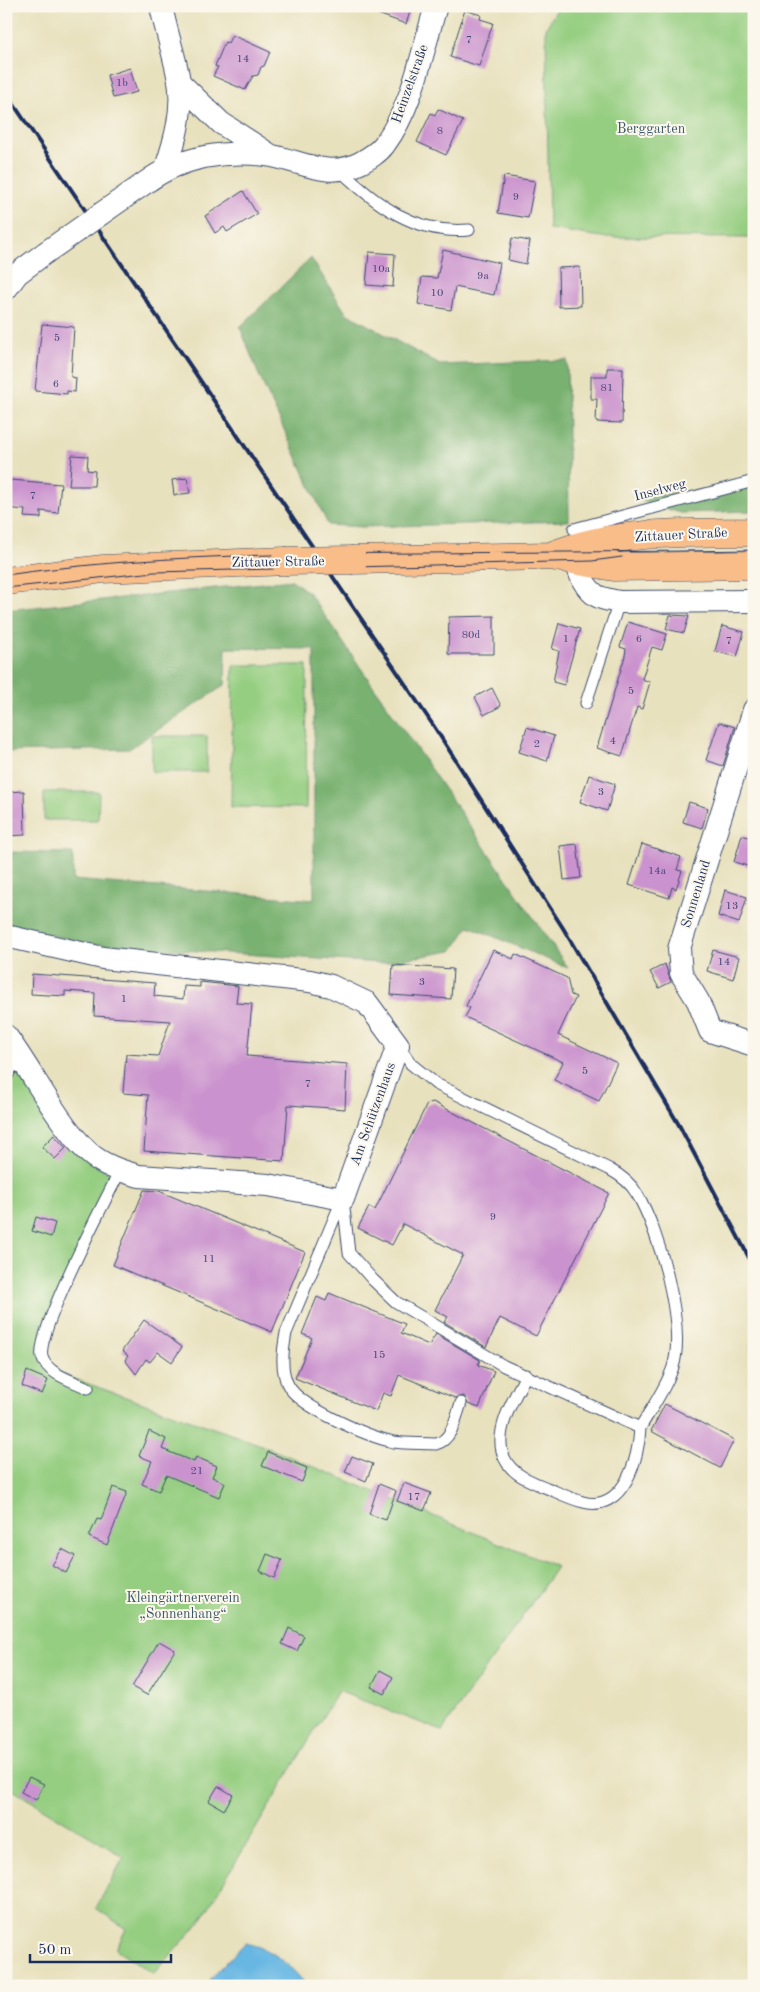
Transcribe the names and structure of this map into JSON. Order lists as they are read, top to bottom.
{
  "streets": {
    "main road": ["Zittauer Straße"],
    "street": ["Heinzelstraße", "Sonnenland", "Am Schützenhaus"],
    "lane": ["Inselweg"]
  },
  "crossings": [
    ["Inselweg", "Zittauer Straße"]
  ],
  "parks": ["Berggarten", "Kleingärtnerverein „Sonnenhang“"],
  "house_numbers": [
    "7",
    "14",
    "1b",
    "8",
    "9",
    "10a",
    "9a",
    "10",
    "5",
    "6",
    "81",
    "7",
    "80d",
    "1",
    "6",
    "7",
    "5",
    "4",
    "2",
    "3",
    "14a",
    "13",
    "14",
    "3",
    "1",
    "5",
    "7",
    "9",
    "11",
    "15",
    "21",
    "17"
  ],
  "scale_bar": "50 m"
}
